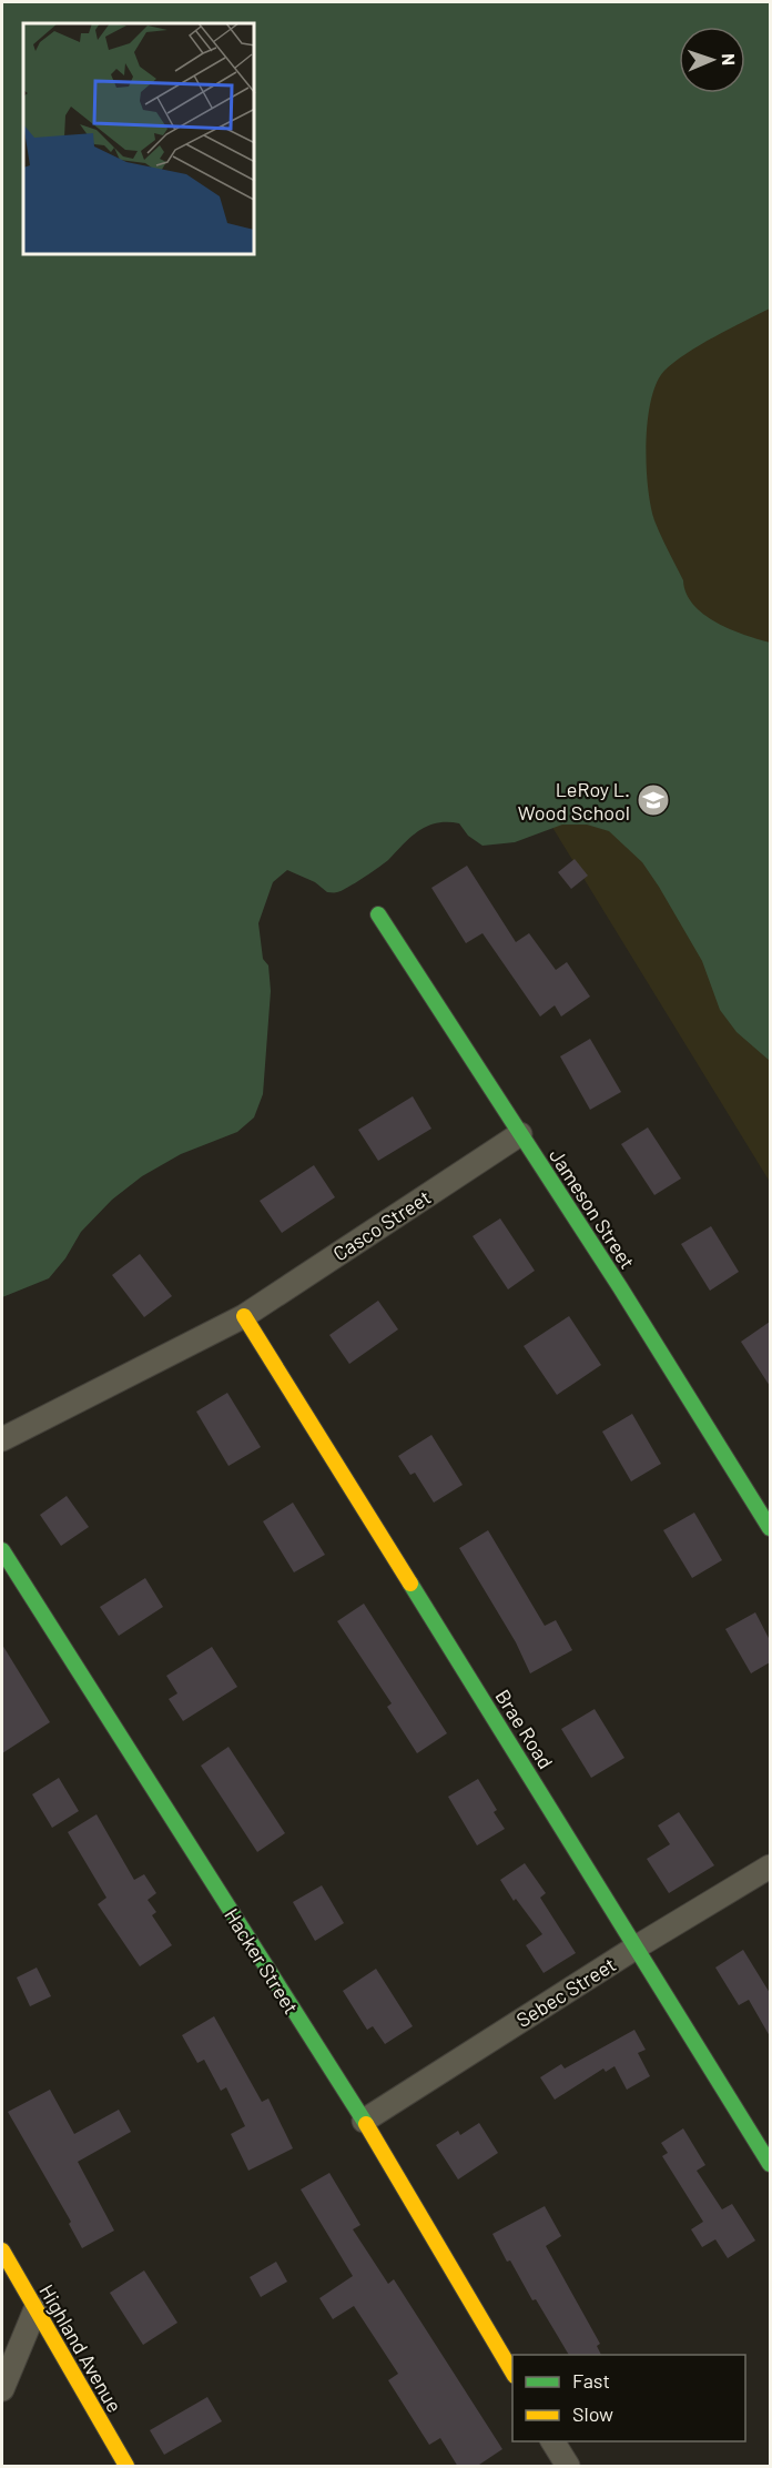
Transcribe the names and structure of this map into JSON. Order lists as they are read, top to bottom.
{
  "streets": {
    "street": [
      "Jameson Street",
      "Casco Street",
      "Brae Road",
      "Hacker Street",
      "Sebec Street",
      "Highland Avenue"
    ]
  },
  "crossings": [
    ["Jameson Street", "Casco Street"],
    ["Casco Street", "Brae Road"],
    ["Brae Road", "Sebec Street"],
    ["Hacker Street", "Sebec Street"]
  ],
  "places": {
    "school or university": ["LeRoy L. Wood School"]
  },
  "legend": ["Fast", "Slow"],
  "north": "right"
}
